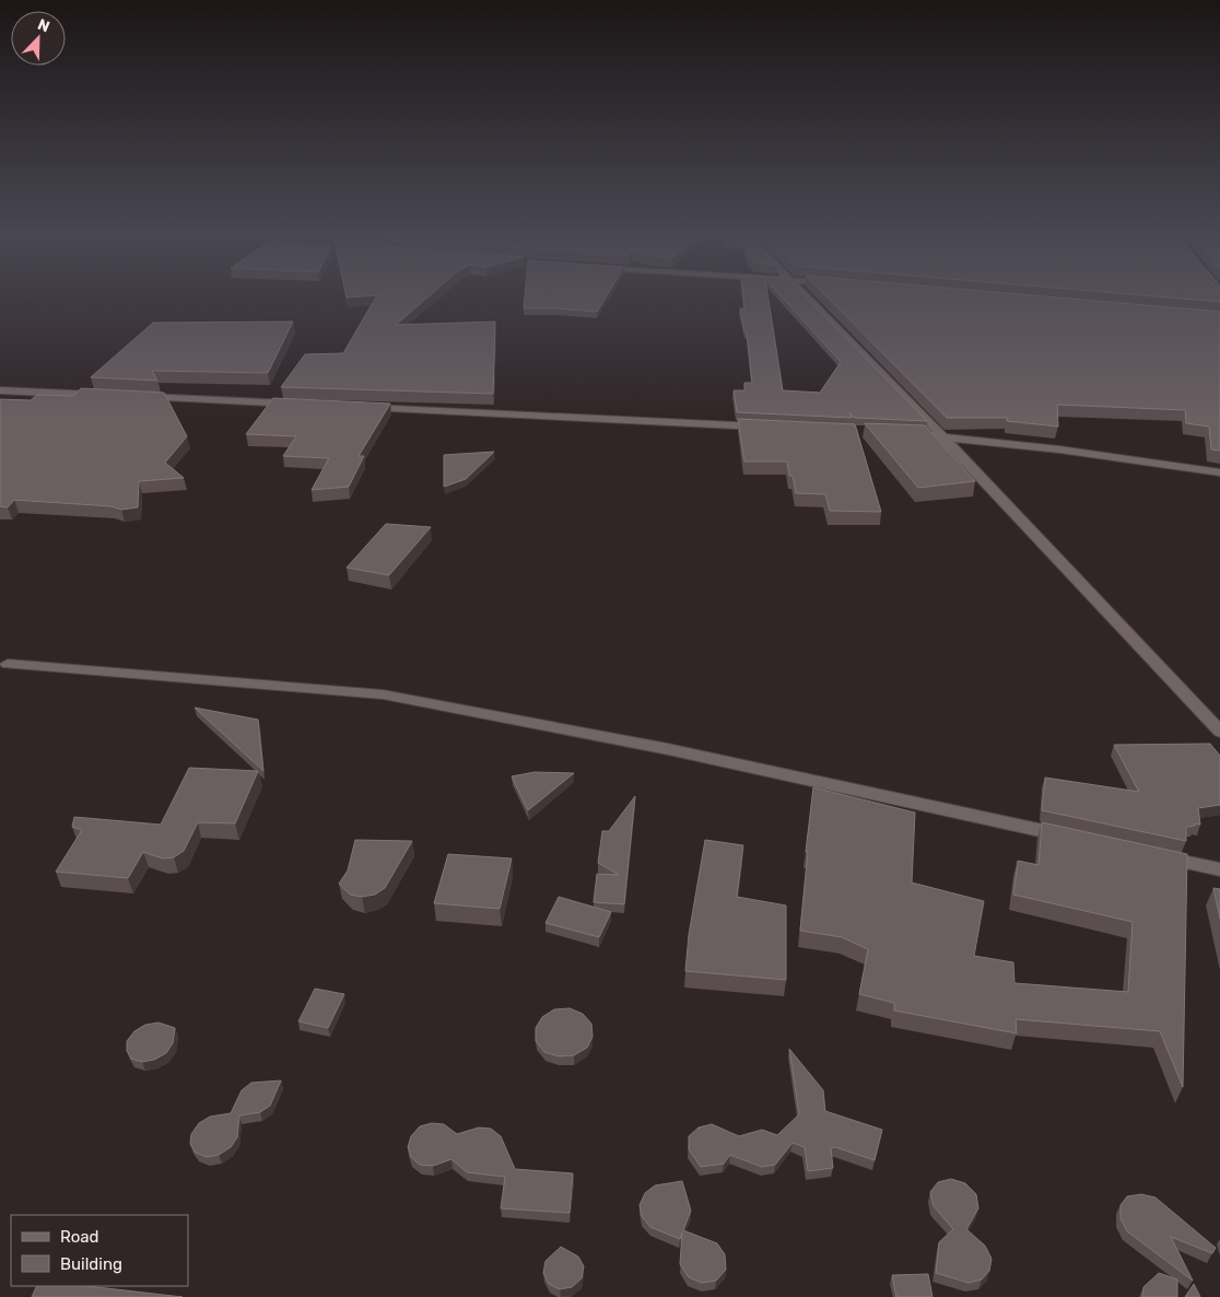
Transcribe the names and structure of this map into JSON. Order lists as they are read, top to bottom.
{
  "legend": ["Road", "Building"],
  "north": "top right"
}
